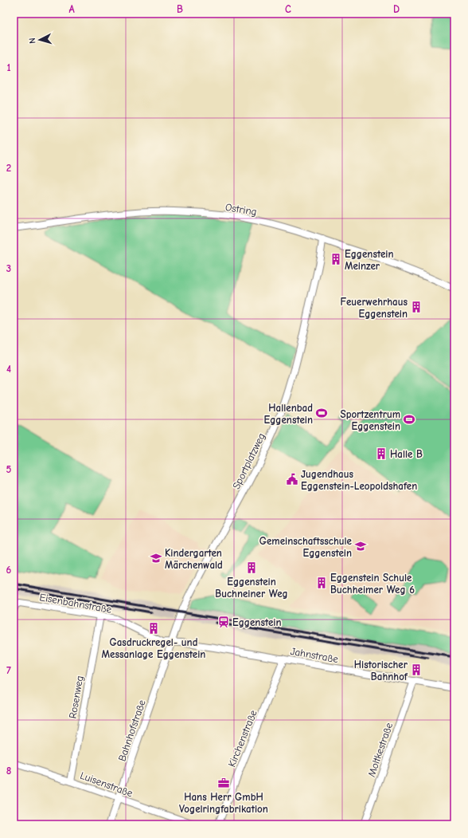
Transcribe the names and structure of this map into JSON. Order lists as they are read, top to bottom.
{
  "streets": {
    "street": [
      "Ostring",
      "Sportplatzweg",
      "Eisenbahnstraße",
      "Jahnstraße",
      "Rosenweg",
      "Bahnhofstraße",
      "Kirchenstraße",
      "Moltkestraße",
      "Luisenstraße"
    ]
  },
  "crossings": [
    ["Ostring", "Sportplatzweg"],
    ["Sportplatzweg", "Eisenbahnstraße"],
    ["Sportplatzweg", "Jahnstraße"],
    ["Sportplatzweg", "Bahnhofstraße"],
    ["Eisenbahnstraße", "Jahnstraße"],
    ["Eisenbahnstraße", "Rosenweg"],
    ["Eisenbahnstraße", "Bahnhofstraße"],
    ["Jahnstraße", "Bahnhofstraße"],
    ["Jahnstraße", "Kirchenstraße"],
    ["Jahnstraße", "Moltkestraße"],
    ["Rosenweg", "Luisenstraße"],
    ["Bahnhofstraße", "Luisenstraße"]
  ],
  "places": {
    "building": [
      "Eggenstein Meinzer",
      "Feuerwehrhaus Eggenstein",
      "Halle B",
      "Eggenstein Buchneiner Weg",
      "Eggenstein Schule Buchheimer Weg 6",
      "Gasdruckregel- und Messanlage Eggenstein",
      "Historischer Bahnhof"
    ],
    "sports": ["Hallenbad Eggenstein", "Sportzentrum Eggenstein"],
    "public building": ["Jugendhaus Eggenstein-Leopoldshafen"],
    "school or university": ["Gemeinschaftsschule Eggenstein", "Kindergarten Märchenwald"],
    "station": ["Eggenstein"],
    "office": ["Hans Herr GmbH Vogelringfabrikation"]
  },
  "north": "left",
  "grid": {
    "columns": [
      "A",
      "B",
      "C",
      "D"
    ],
    "rows": [
      "1",
      "2",
      "3",
      "4",
      "5",
      "6",
      "7",
      "8"
    ]
  }
}
